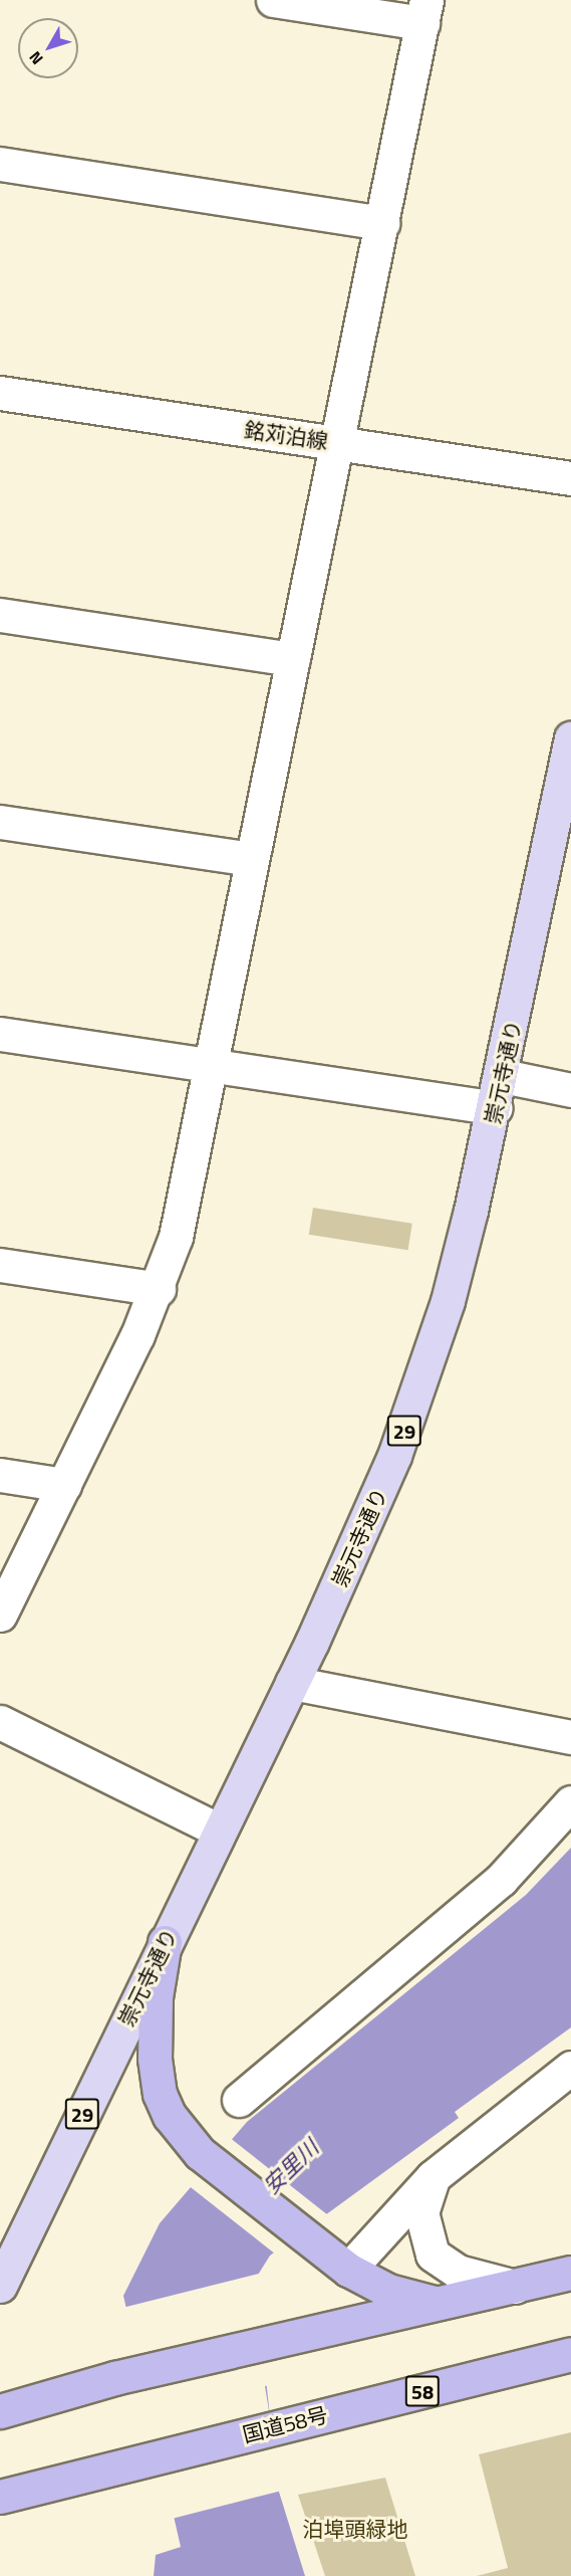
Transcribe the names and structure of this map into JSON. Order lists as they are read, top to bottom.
{
  "streets": {
    "highway": ["58", "国道58号"],
    "main road": ["崇元寺通り", "29"],
    "street": ["銘苅泊線"]
  },
  "water": ["安里川"],
  "parks": ["泊埠頭緑地"],
  "north": "bottom left"
}
